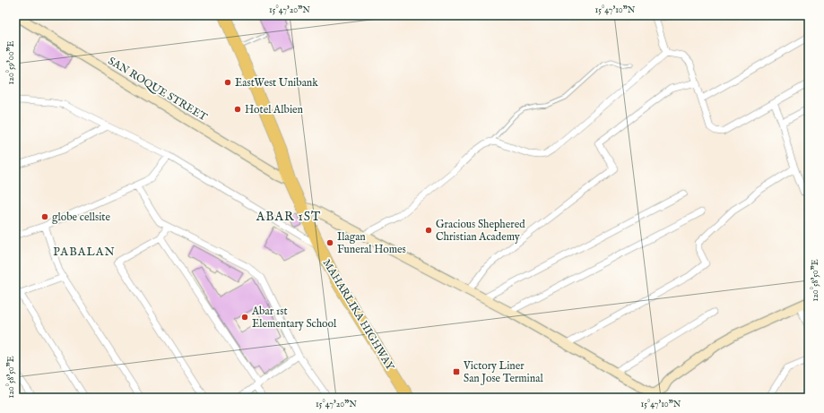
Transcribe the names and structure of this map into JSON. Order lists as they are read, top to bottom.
{
  "streets": {
    "highway": ["MAHARLIKA HIGHWAY"],
    "street": ["SAN ROQUE STREET"]
  },
  "crossings": [
    ["SAN ROQUE STREET", "MAHARLIKA HIGHWAY"]
  ],
  "districts": ["ABAR 1ST", "PABALAN"],
  "places": {
    "other": [
      "EastWest Unibank",
      "Hotel Albien",
      "globe cellsite",
      "Gracious Shephered Christian Academy",
      "Ilagan Funeral Homes",
      "Abar 1st Elementary School"
    ],
    "transit": ["Victory Liner San Jose Terminal"]
  },
  "coordinates": [
    "15°47'20\"N",
    "15°47'10\"N",
    "120°59'00\"E",
    "120°58'50\"E"
  ]
}
